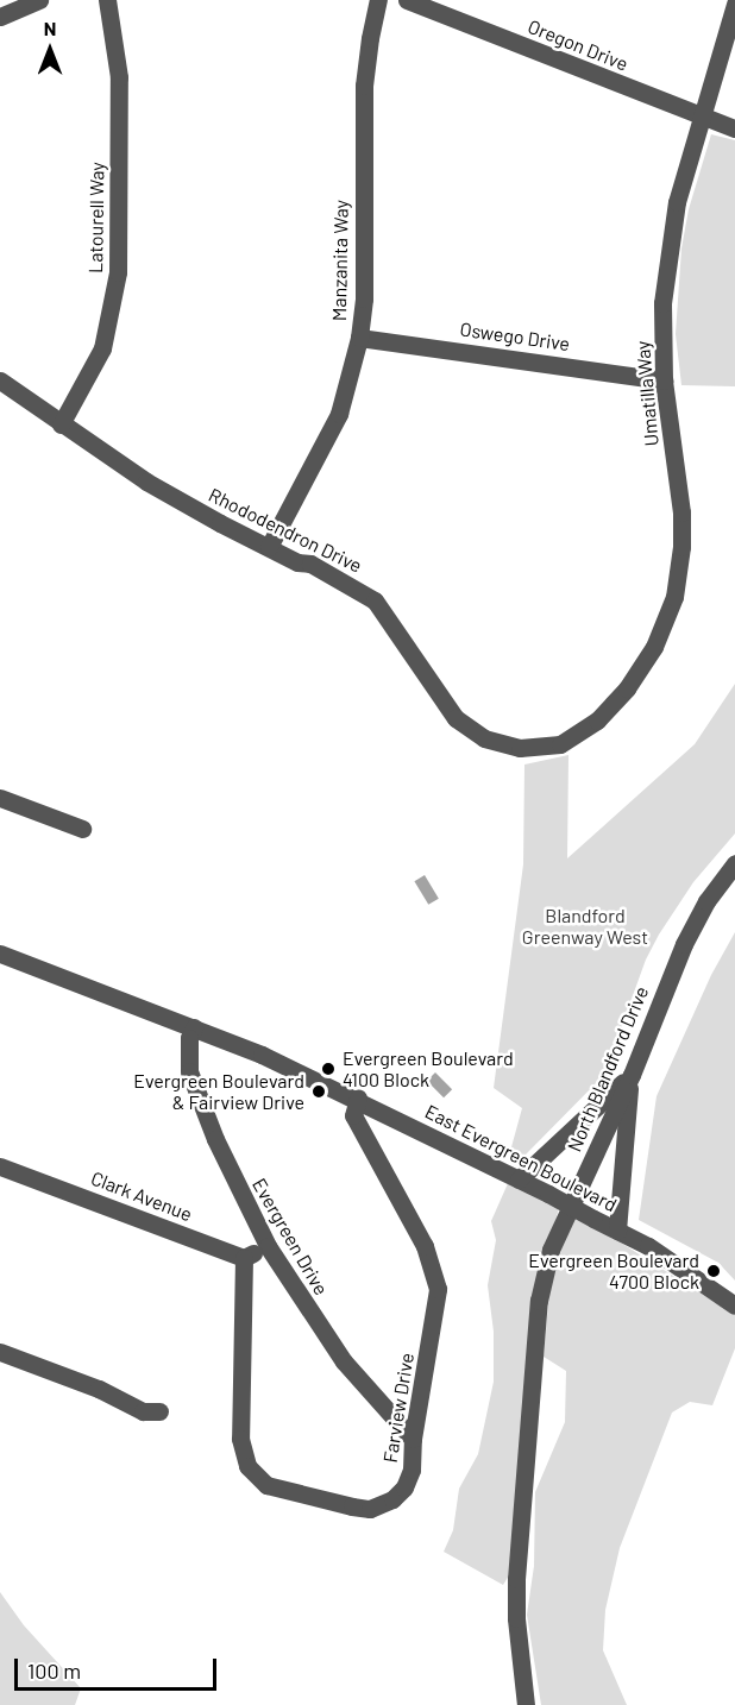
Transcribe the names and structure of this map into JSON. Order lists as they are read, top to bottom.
{
  "streets": {
    "street": [
      "Oregon Drive",
      "Latourell Way",
      "Manzanita Way",
      "Oswego Drive",
      "Umatilla Way",
      "Rhododendron Drive",
      "North Blandford Drive",
      "East Evergreen Boulevard",
      "Clark Avenue",
      "Evergreen Drive",
      "Farview Drive"
    ]
  },
  "crossings": [
    ["Oregon Drive", "Umatilla Way"],
    ["Latourell Way", "Rhododendron Drive"],
    ["Manzanita Way", "Oswego Drive"],
    ["Manzanita Way", "Rhododendron Drive"],
    ["Oswego Drive", "Umatilla Way"],
    ["Umatilla Way", "Rhododendron Drive"],
    ["East Evergreen Boulevard", "Evergreen Drive"],
    ["East Evergreen Boulevard", "Farview Drive"],
    ["Clark Avenue", "Farview Drive"],
    ["Evergreen Drive", "Farview Drive"]
  ],
  "parks": ["Blandford Greenway West"],
  "places": ["Evergreen Boulevard 4100 Block", "Evergreen Boulevard & Fairview Drive", "Evergreen Boulevard 4700 Block"],
  "scale_bar": "100 m",
  "north": "top"
}
